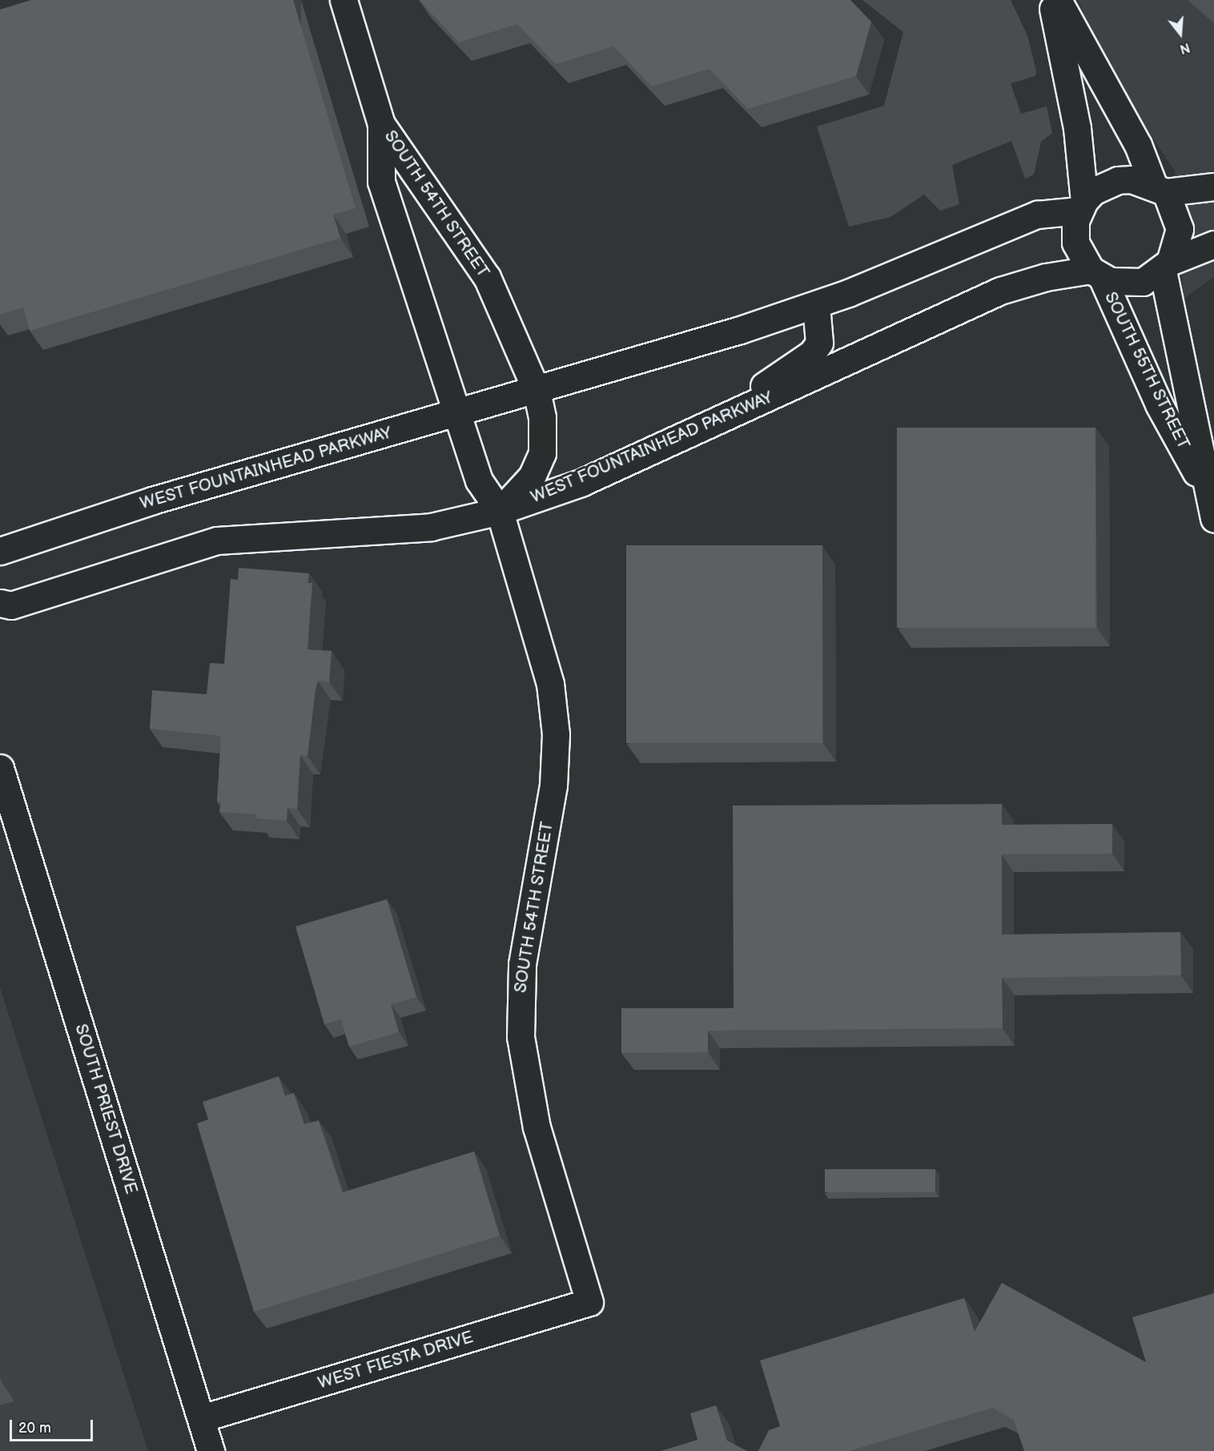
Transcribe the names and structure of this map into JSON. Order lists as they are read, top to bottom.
{
  "streets": {
    "street": [
      "SOUTH 54TH STREET",
      "SOUTH 55TH STREET",
      "WEST FOUNTAINHEAD PARKWAY",
      "SOUTH PRIEST DRIVE",
      "WEST FIESTA DRIVE"
    ]
  },
  "crossings": [
    ["SOUTH 54TH STREET", "WEST FOUNTAINHEAD PARKWAY"],
    ["SOUTH 54TH STREET", "WEST FIESTA DRIVE"],
    ["SOUTH 55TH STREET", "WEST FOUNTAINHEAD PARKWAY"],
    ["SOUTH PRIEST DRIVE", "WEST FIESTA DRIVE"]
  ],
  "scale_bar": "20 m",
  "north": "bottom"
}
